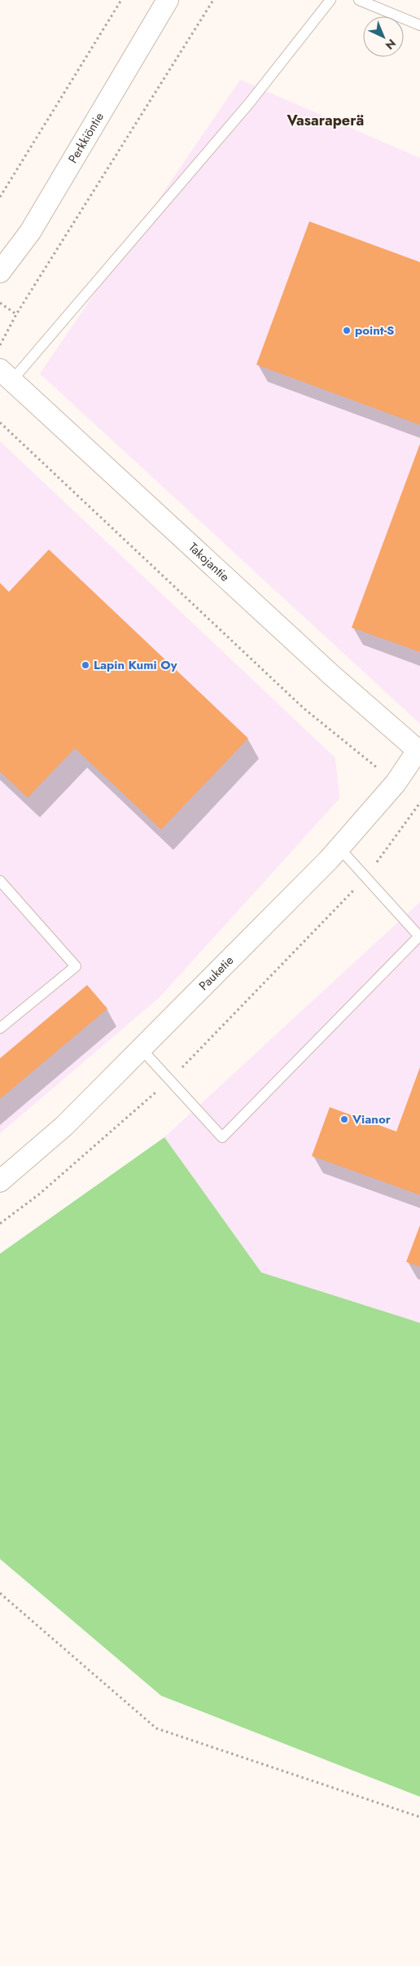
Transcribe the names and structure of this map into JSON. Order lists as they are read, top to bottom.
{
  "streets": {
    "street": ["Perkkiöntie", "Takojantie", "Pauketie"]
  },
  "crossings": [
    ["Takojantie", "Pauketie"]
  ],
  "districts": ["Vasaraperä"],
  "places": ["point-S", "Lapin Kumi Oy", "Vianor"],
  "north": "bottom right"
}
